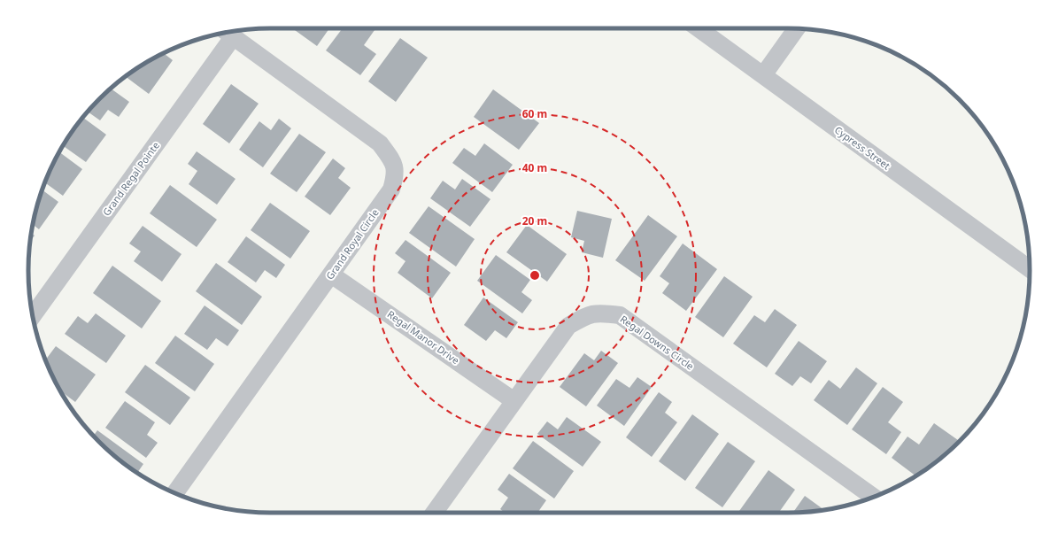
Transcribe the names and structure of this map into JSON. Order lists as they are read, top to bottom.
{
  "streets": {
    "street": [
      "Cypress Street",
      "Grand Regal Pointe",
      "Grand Royal Circle",
      "Regal Manor Drive",
      "Regal Downs Circle"
    ]
  },
  "crossings": [
    ["Grand Regal Pointe", "Grand Royal Circle"],
    ["Grand Royal Circle", "Regal Manor Drive"],
    ["Regal Manor Drive", "Regal Downs Circle"]
  ],
  "rings": ["60 m", "40 m", "20 m"]
}
